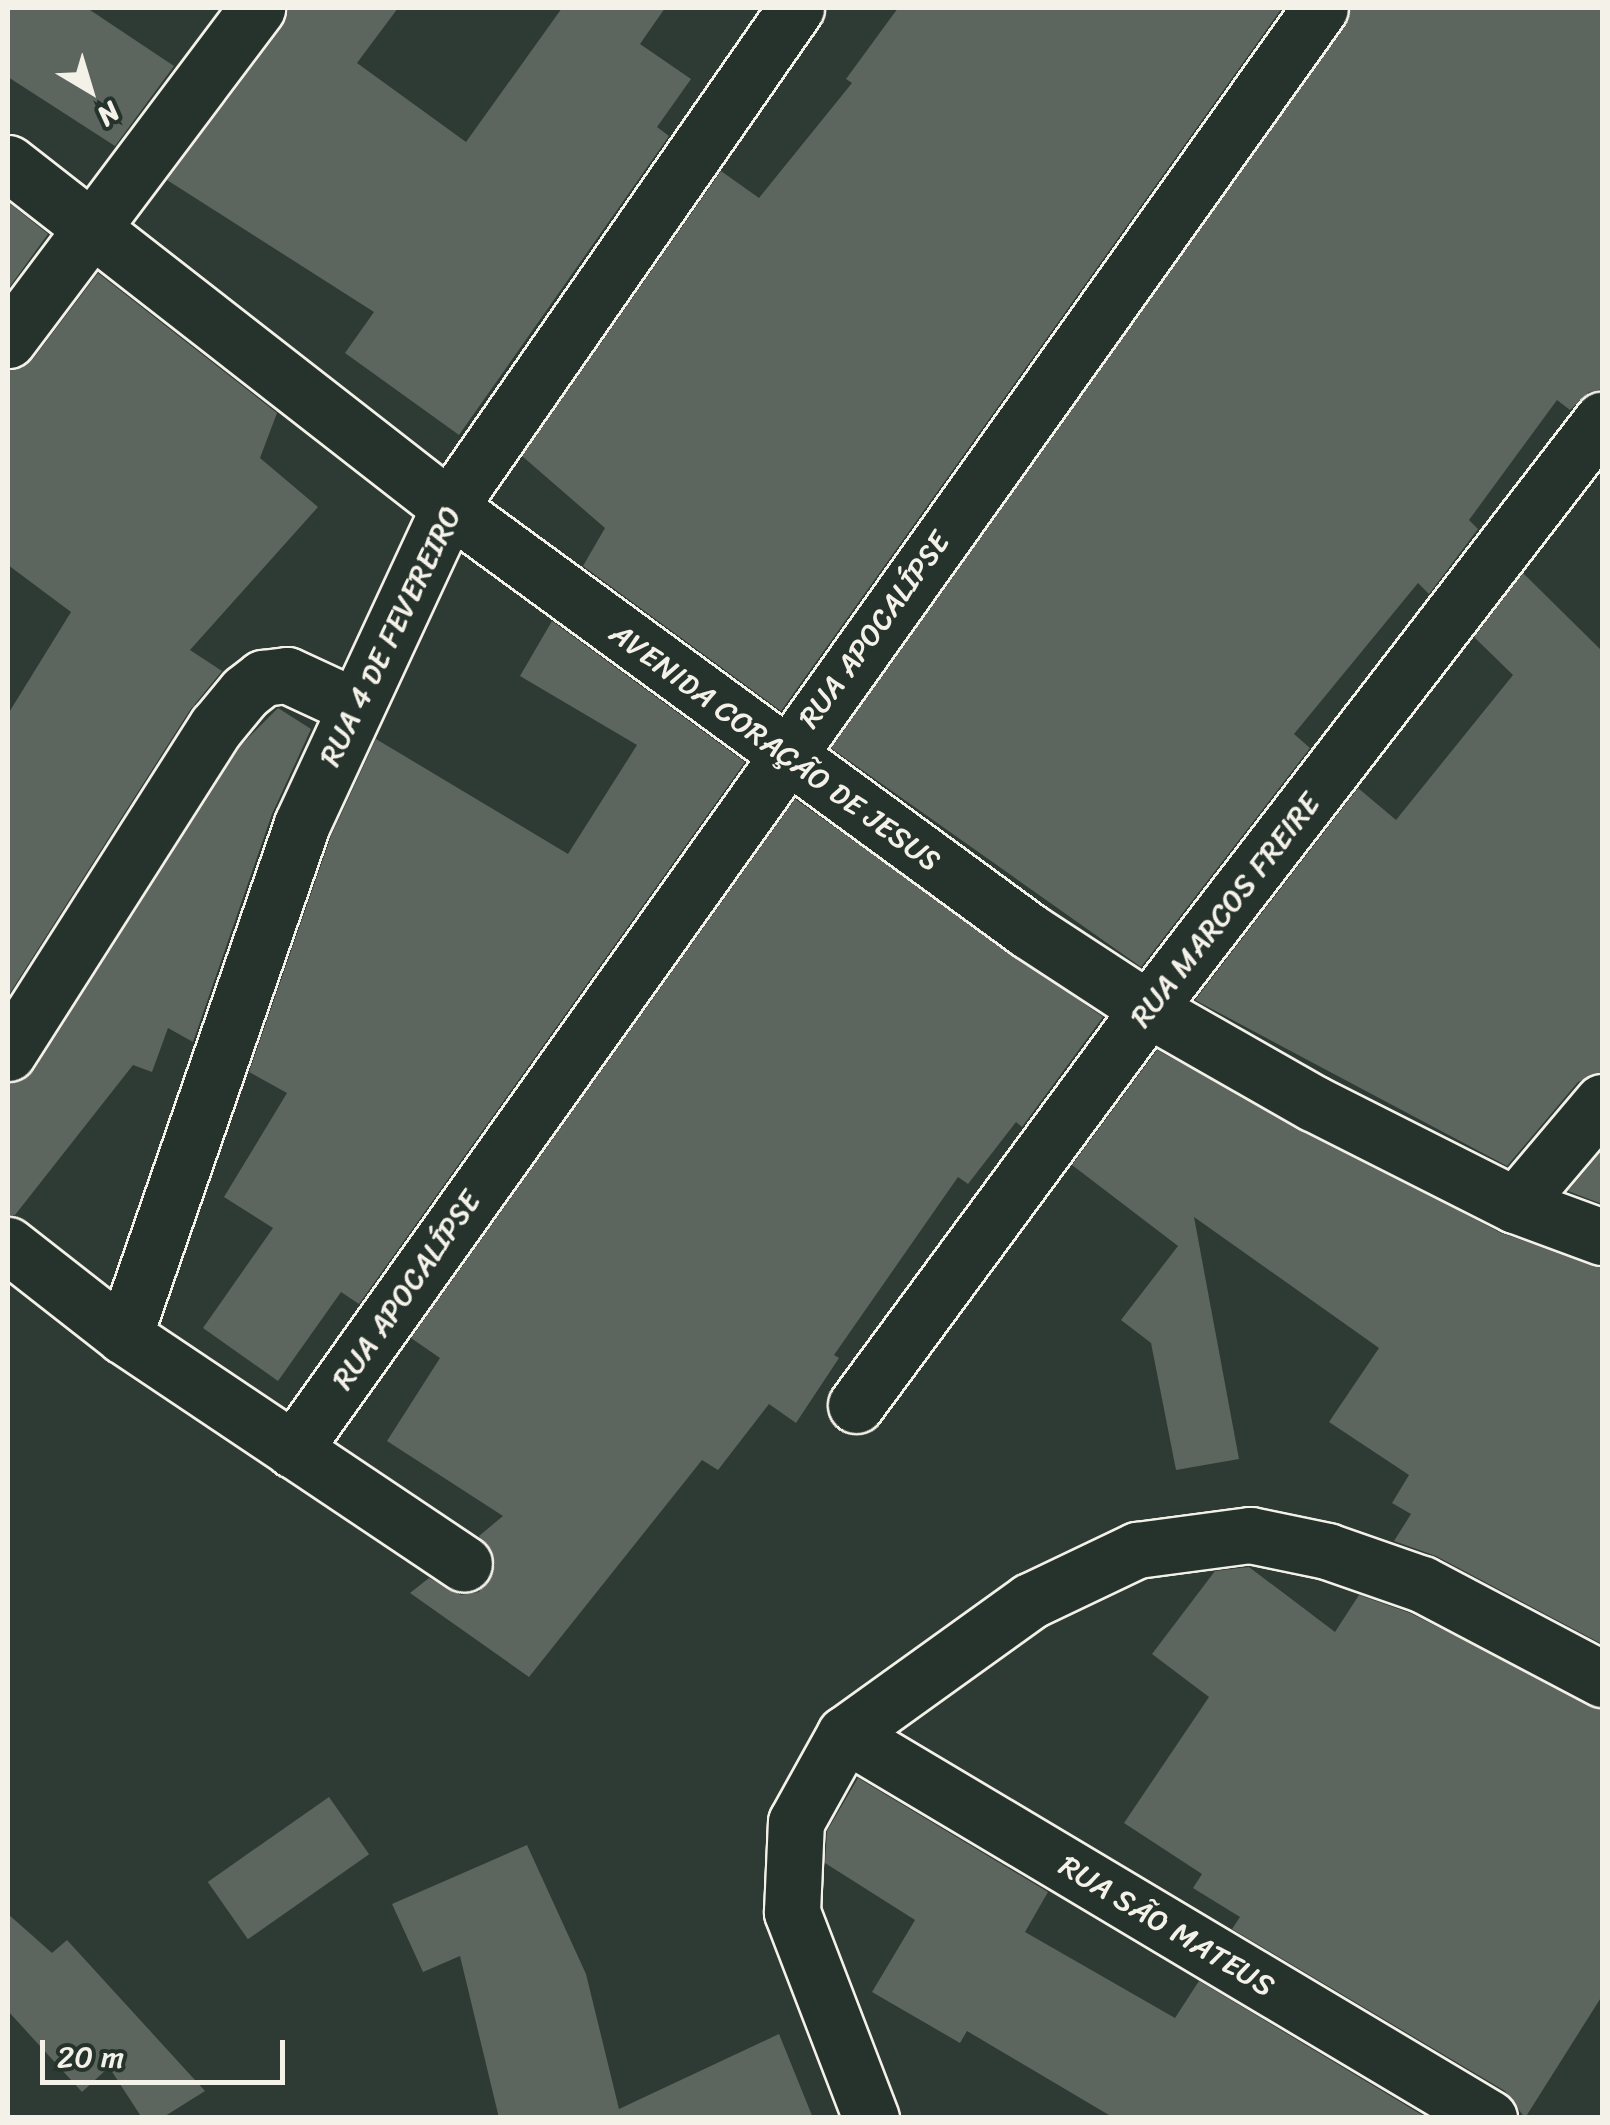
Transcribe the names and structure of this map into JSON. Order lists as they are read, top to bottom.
{
  "streets": {
    "street": [
      "RUA APOCALÍPSE",
      "RUA 4 DE FEVEREIRO",
      "AVENIDA CORAÇÃO DE JESUS",
      "RUA MARCOS FREIRE",
      "RUA SÃO MATEUS"
    ]
  },
  "crossings": [
    ["RUA APOCALÍPSE", "AVENIDA CORAÇÃO DE JESUS"],
    ["RUA 4 DE FEVEREIRO", "AVENIDA CORAÇÃO DE JESUS"],
    ["AVENIDA CORAÇÃO DE JESUS", "RUA MARCOS FREIRE"]
  ],
  "scale_bar": "20 m",
  "north": "bottom right"
}
